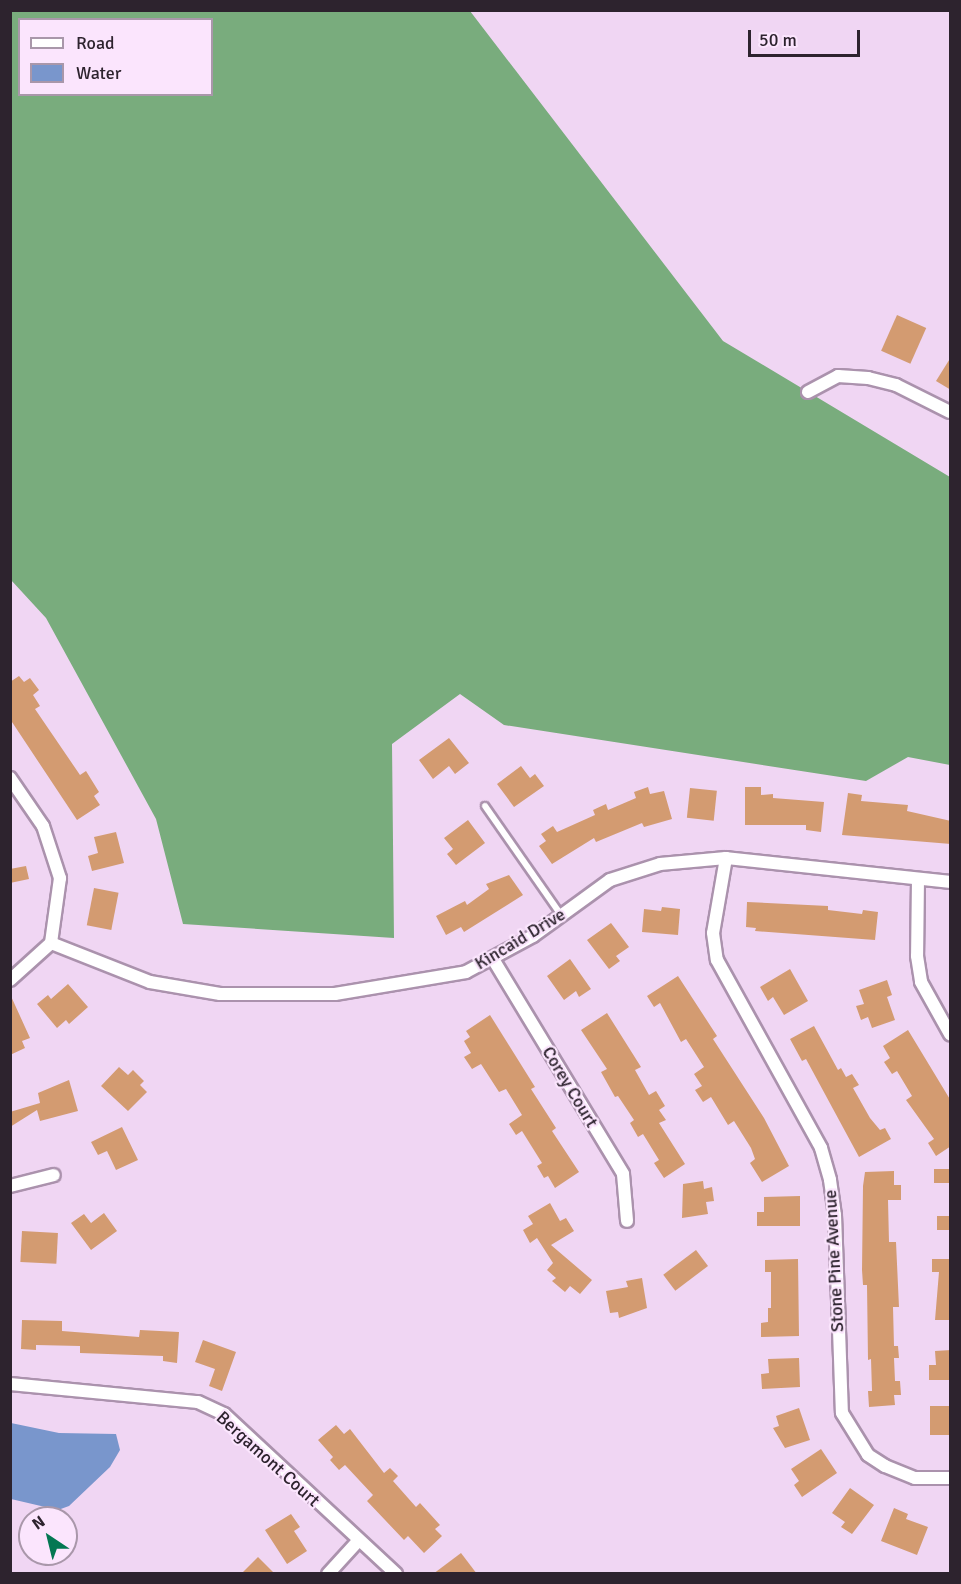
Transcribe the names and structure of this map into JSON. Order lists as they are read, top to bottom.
{
  "streets": {
    "street": [
      "Kincaid Drive",
      "Corey Court",
      "Stone Pine Avenue",
      "Bergamont Court"
    ]
  },
  "crossings": [
    ["Kincaid Drive", "Corey Court"],
    ["Kincaid Drive", "Stone Pine Avenue"]
  ],
  "legend": ["Road", "Water"],
  "scale_bar": "50 m",
  "north": "top left"
}
